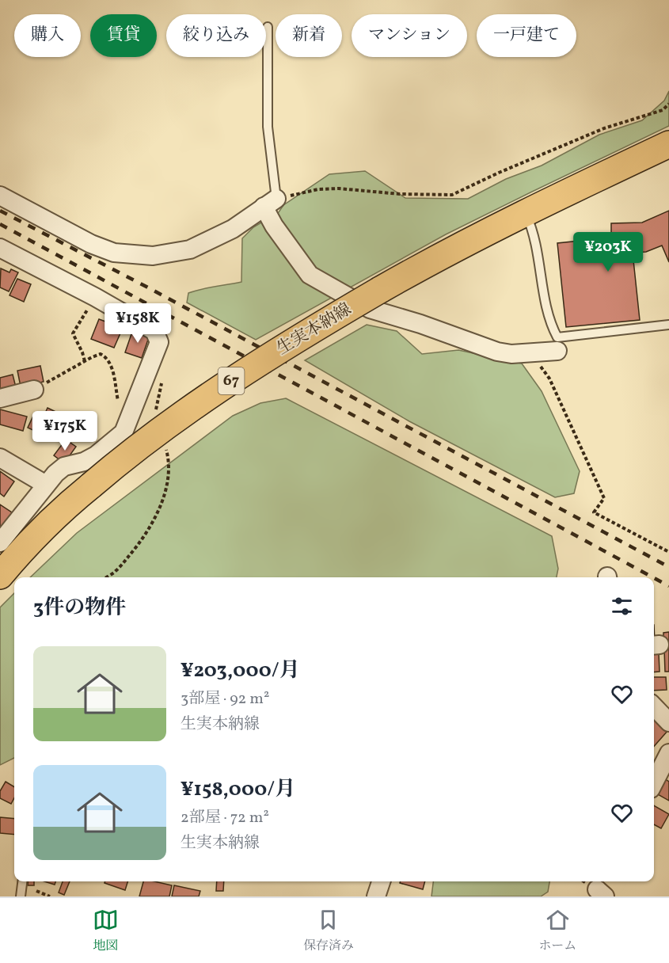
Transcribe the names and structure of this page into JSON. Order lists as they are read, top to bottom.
{
  "streets": {
    "main road": ["生実本納線", "67"]
  },
  "page": {
    "chip": [
      "購入",
      "賃貸",
      "絞り込み",
      "新着",
      "マンション",
      "一戸建て"
    ],
    "price": ["¥203K", "¥158K", "¥175K"],
    "heading": "3件の物件",
    "list": [
      {
        "name": "¥203,000/月",
        "note": "3部屋 · 92 m² · 生実本納線"
      },
      {
        "name": "¥158,000/月",
        "note": "2部屋 · 72 m² · 生実本納線"
      }
    ],
    "tabs": ["地図", "保存済み", "ホーム"]
  }
}
